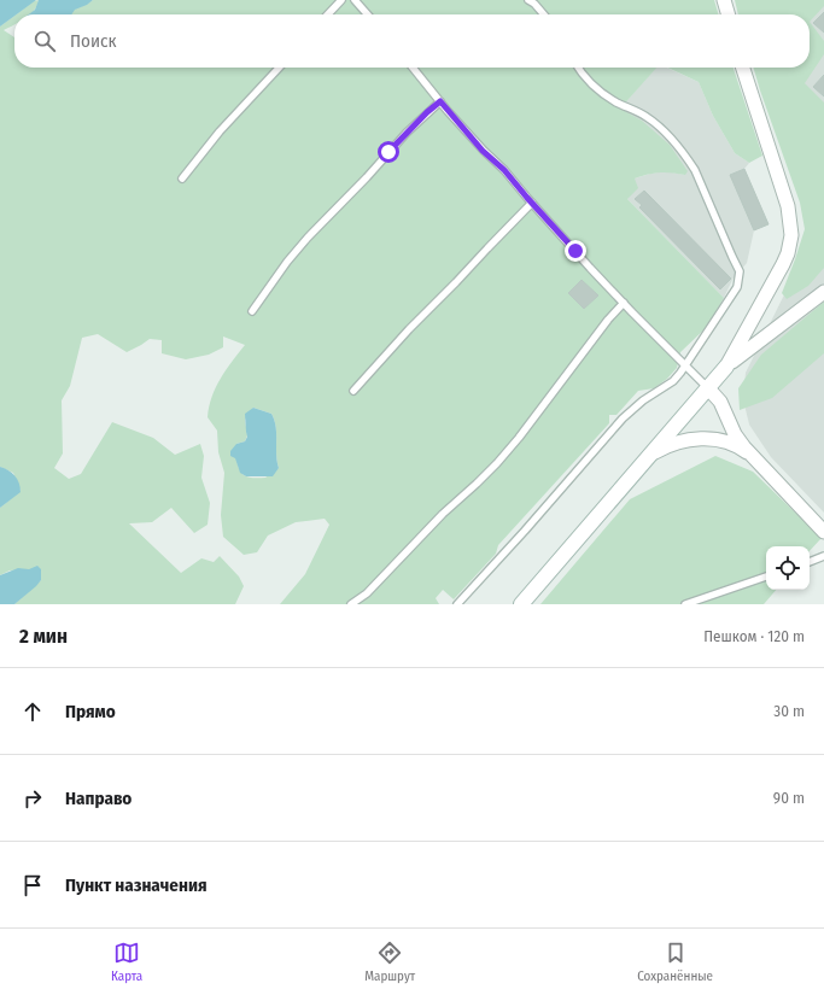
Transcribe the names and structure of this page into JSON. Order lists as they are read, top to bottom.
{
  "page": {
    "search": "Поиск",
    "heading": ["2 мин", "Пешком · 120 m"],
    "list": [
      ["Прямо", "30 m"],
      ["Направо", "90 m"],
      "Пункт назначения"
    ],
    "nav": ["Карта", "Маршрут", "Сохранённые"]
  }
}
